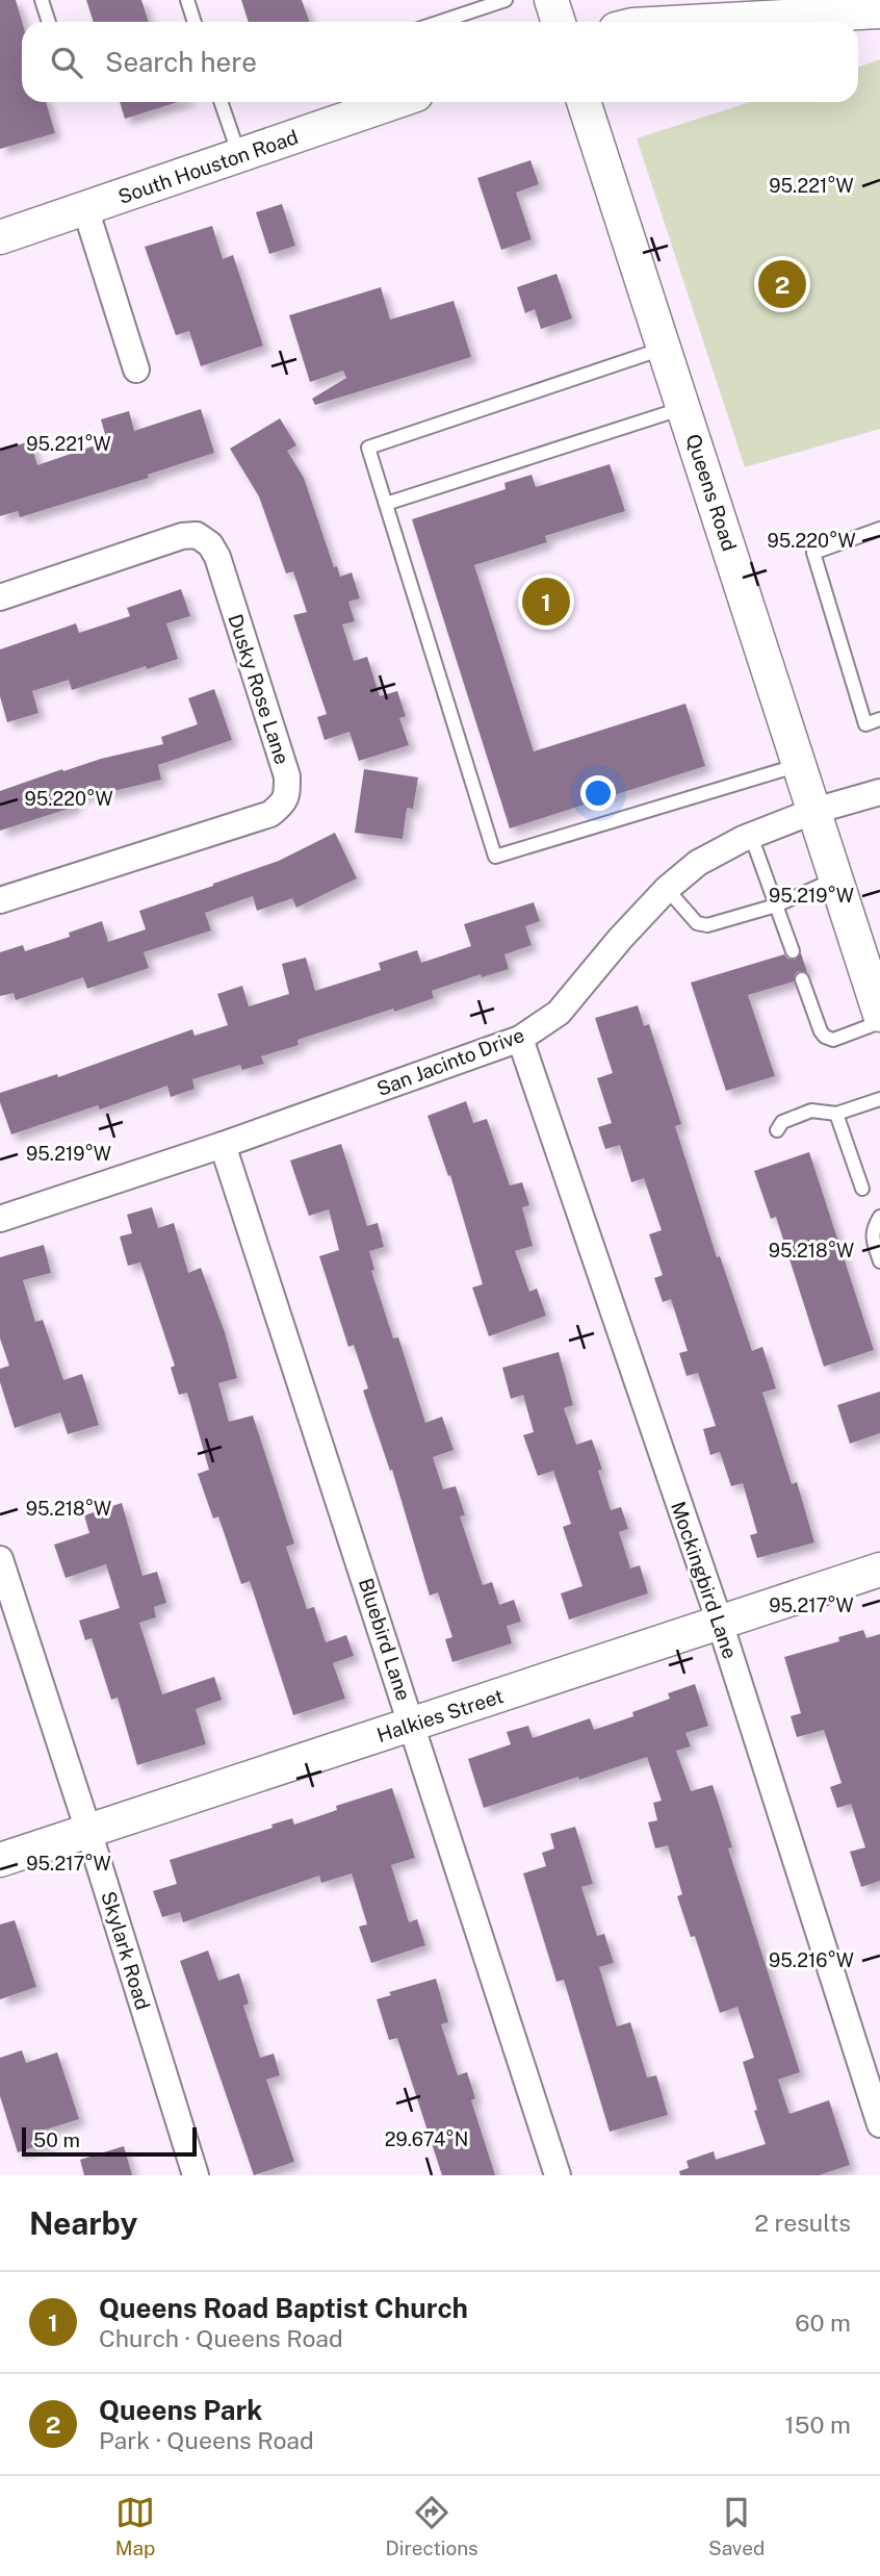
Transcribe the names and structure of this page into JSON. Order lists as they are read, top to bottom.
{
  "streets": {
    "street": [
      "South Houston Road",
      "Queens Road",
      "Dusky Rose Lane",
      "San Jacinto Drive",
      "Mockingbird Lane",
      "Bluebird Lane",
      "Halkies Street",
      "Skylark Road"
    ]
  },
  "crossings": [
    ["Queens Road", "San Jacinto Drive"],
    ["San Jacinto Drive", "Mockingbird Lane"],
    ["San Jacinto Drive", "Bluebird Lane"],
    ["Mockingbird Lane", "Halkies Street"],
    ["Bluebird Lane", "Halkies Street"],
    ["Halkies Street", "Skylark Road"]
  ],
  "scale_bar": "50 m",
  "page": {
    "search": "Search here",
    "pins": ["2", "1"],
    "scale": "50 m",
    "heading": ["Nearby", "2 results"],
    "list": [
      {
        "mark": "1",
        "name": "Queens Road Baptist Church",
        "note": "Church · Queens Road",
        "value": "60 m"
      },
      {
        "mark": "2",
        "name": "Queens Park",
        "note": "Park · Queens Road",
        "value": "150 m"
      }
    ],
    "nav": ["Map", "Directions", "Saved"]
  },
  "coordinates": [
    "95.221°W",
    "95.220°W",
    "95.219°W",
    "95.218°W",
    "95.217°W",
    "95.216°W",
    "29.674°N"
  ]
}
